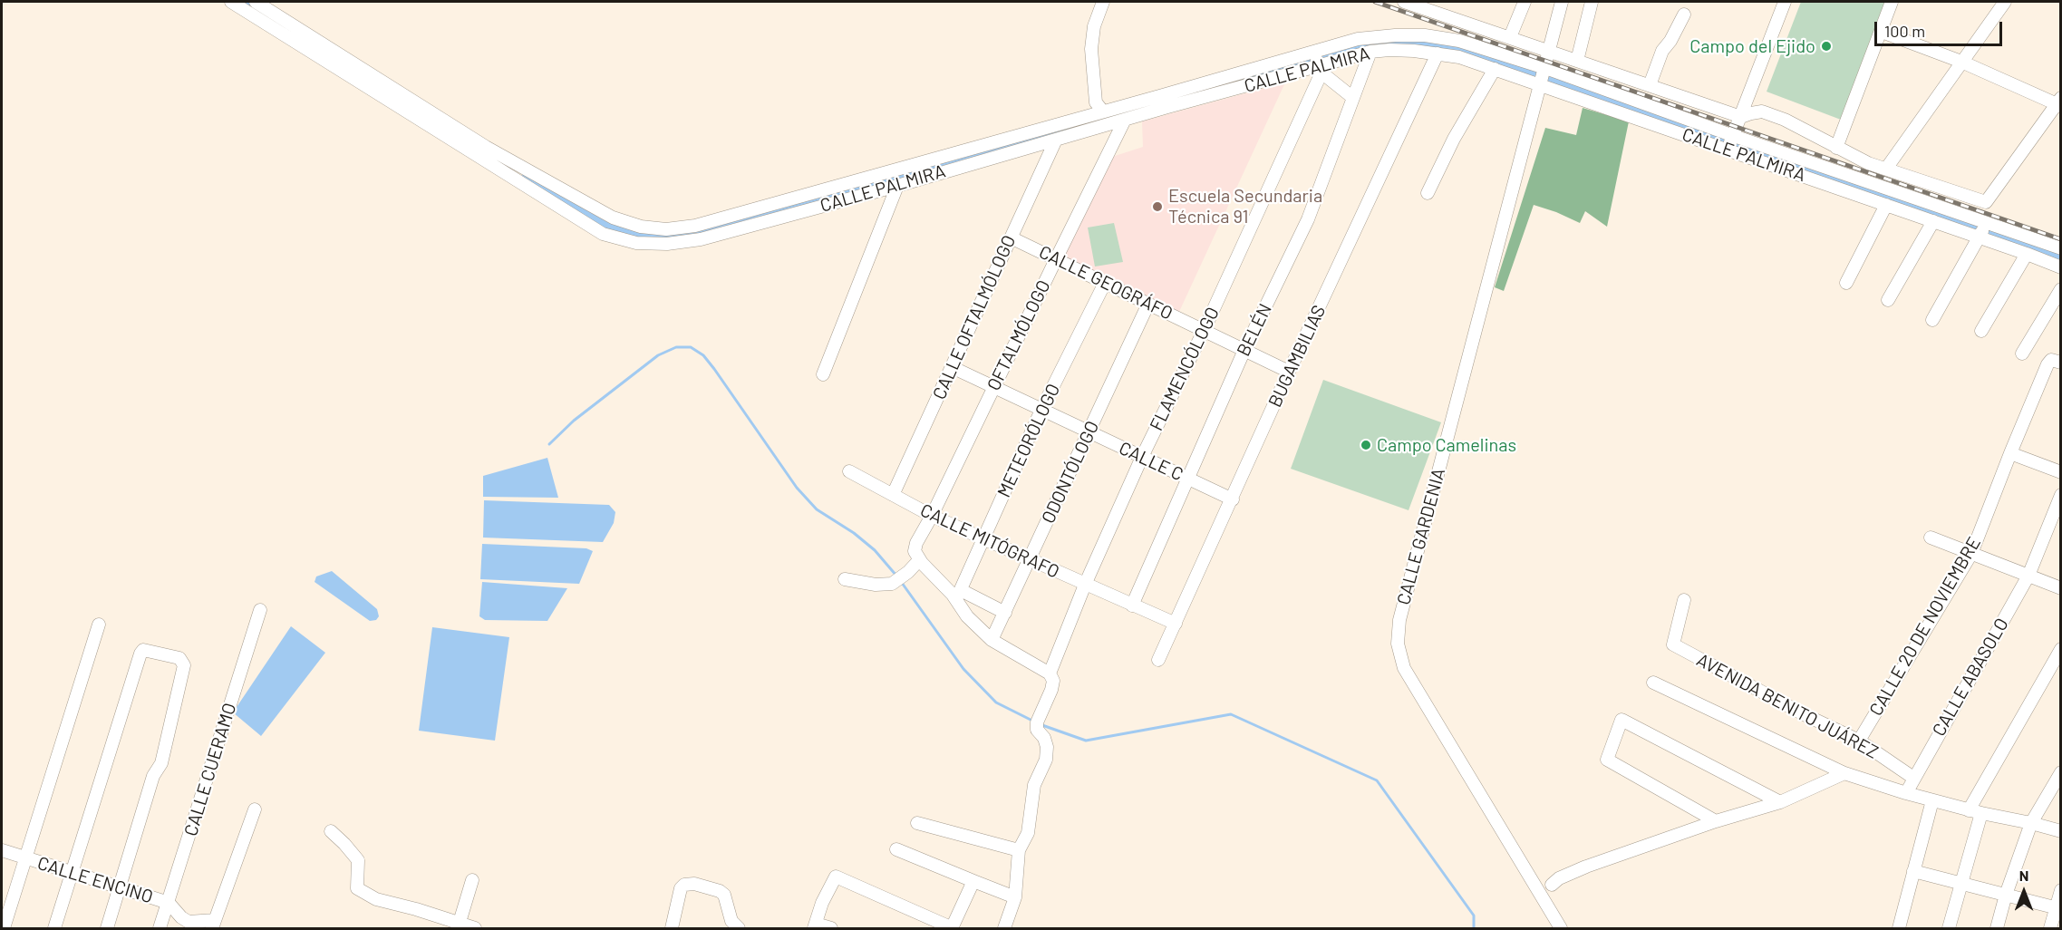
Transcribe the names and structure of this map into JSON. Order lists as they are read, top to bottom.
{
  "streets": {
    "street": [
      "CALLE PALMIRA",
      "CALLE GEOGRÁFO",
      "CALLE OFTALMÓLOGO",
      "BELÉN",
      "OFTALMÓLOGO",
      "BUGAMBILIAS",
      "FLAMENCÓLOGO",
      "METEORÓLOGO",
      "CALLE C",
      "ODONTÓLOGO",
      "CALLE GARDENIA",
      "CALLE MITÓGRAFO",
      "CALLE 20 DE NOVIEMBRE",
      "CALLE ABASOLO",
      "AVENIDA BENITO JUÁREZ",
      "CALLE CUERAMO",
      "CALLE ENCINO"
    ]
  },
  "crossings": [
    ["CALLE PALMIRA", "CALLE OFTALMÓLOGO"],
    ["CALLE PALMIRA", "BELÉN"],
    ["CALLE PALMIRA", "OFTALMÓLOGO"],
    ["CALLE PALMIRA", "BUGAMBILIAS"],
    ["CALLE PALMIRA", "FLAMENCÓLOGO"],
    ["CALLE PALMIRA", "CALLE GARDENIA"],
    ["CALLE GEOGRÁFO", "CALLE OFTALMÓLOGO"],
    ["CALLE GEOGRÁFO", "BELÉN"],
    ["CALLE GEOGRÁFO", "OFTALMÓLOGO"],
    ["CALLE GEOGRÁFO", "BUGAMBILIAS"],
    ["CALLE GEOGRÁFO", "FLAMENCÓLOGO"],
    ["CALLE GEOGRÁFO", "METEORÓLOGO"],
    ["CALLE GEOGRÁFO", "ODONTÓLOGO"],
    ["CALLE OFTALMÓLOGO", "CALLE C"],
    ["CALLE OFTALMÓLOGO", "CALLE MITÓGRAFO"],
    ["BELÉN", "CALLE C"],
    ["BELÉN", "CALLE MITÓGRAFO"],
    ["OFTALMÓLOGO", "CALLE C"],
    ["OFTALMÓLOGO", "CALLE MITÓGRAFO"],
    ["BUGAMBILIAS", "CALLE C"],
    ["BUGAMBILIAS", "CALLE MITÓGRAFO"],
    ["FLAMENCÓLOGO", "CALLE C"],
    ["FLAMENCÓLOGO", "CALLE MITÓGRAFO"],
    ["METEORÓLOGO", "CALLE C"],
    ["METEORÓLOGO", "CALLE MITÓGRAFO"],
    ["CALLE C", "ODONTÓLOGO"],
    ["ODONTÓLOGO", "CALLE MITÓGRAFO"],
    ["CALLE 20 DE NOVIEMBRE", "AVENIDA BENITO JUÁREZ"],
    ["CALLE ABASOLO", "AVENIDA BENITO JUÁREZ"],
    ["CALLE CUERAMO", "CALLE ENCINO"]
  ],
  "places": ["Campo del Ejido", "Escuela Secundaria Técnica 91", "Campo Camelinas"],
  "scale_bar": "100 m",
  "north": "top"
}
